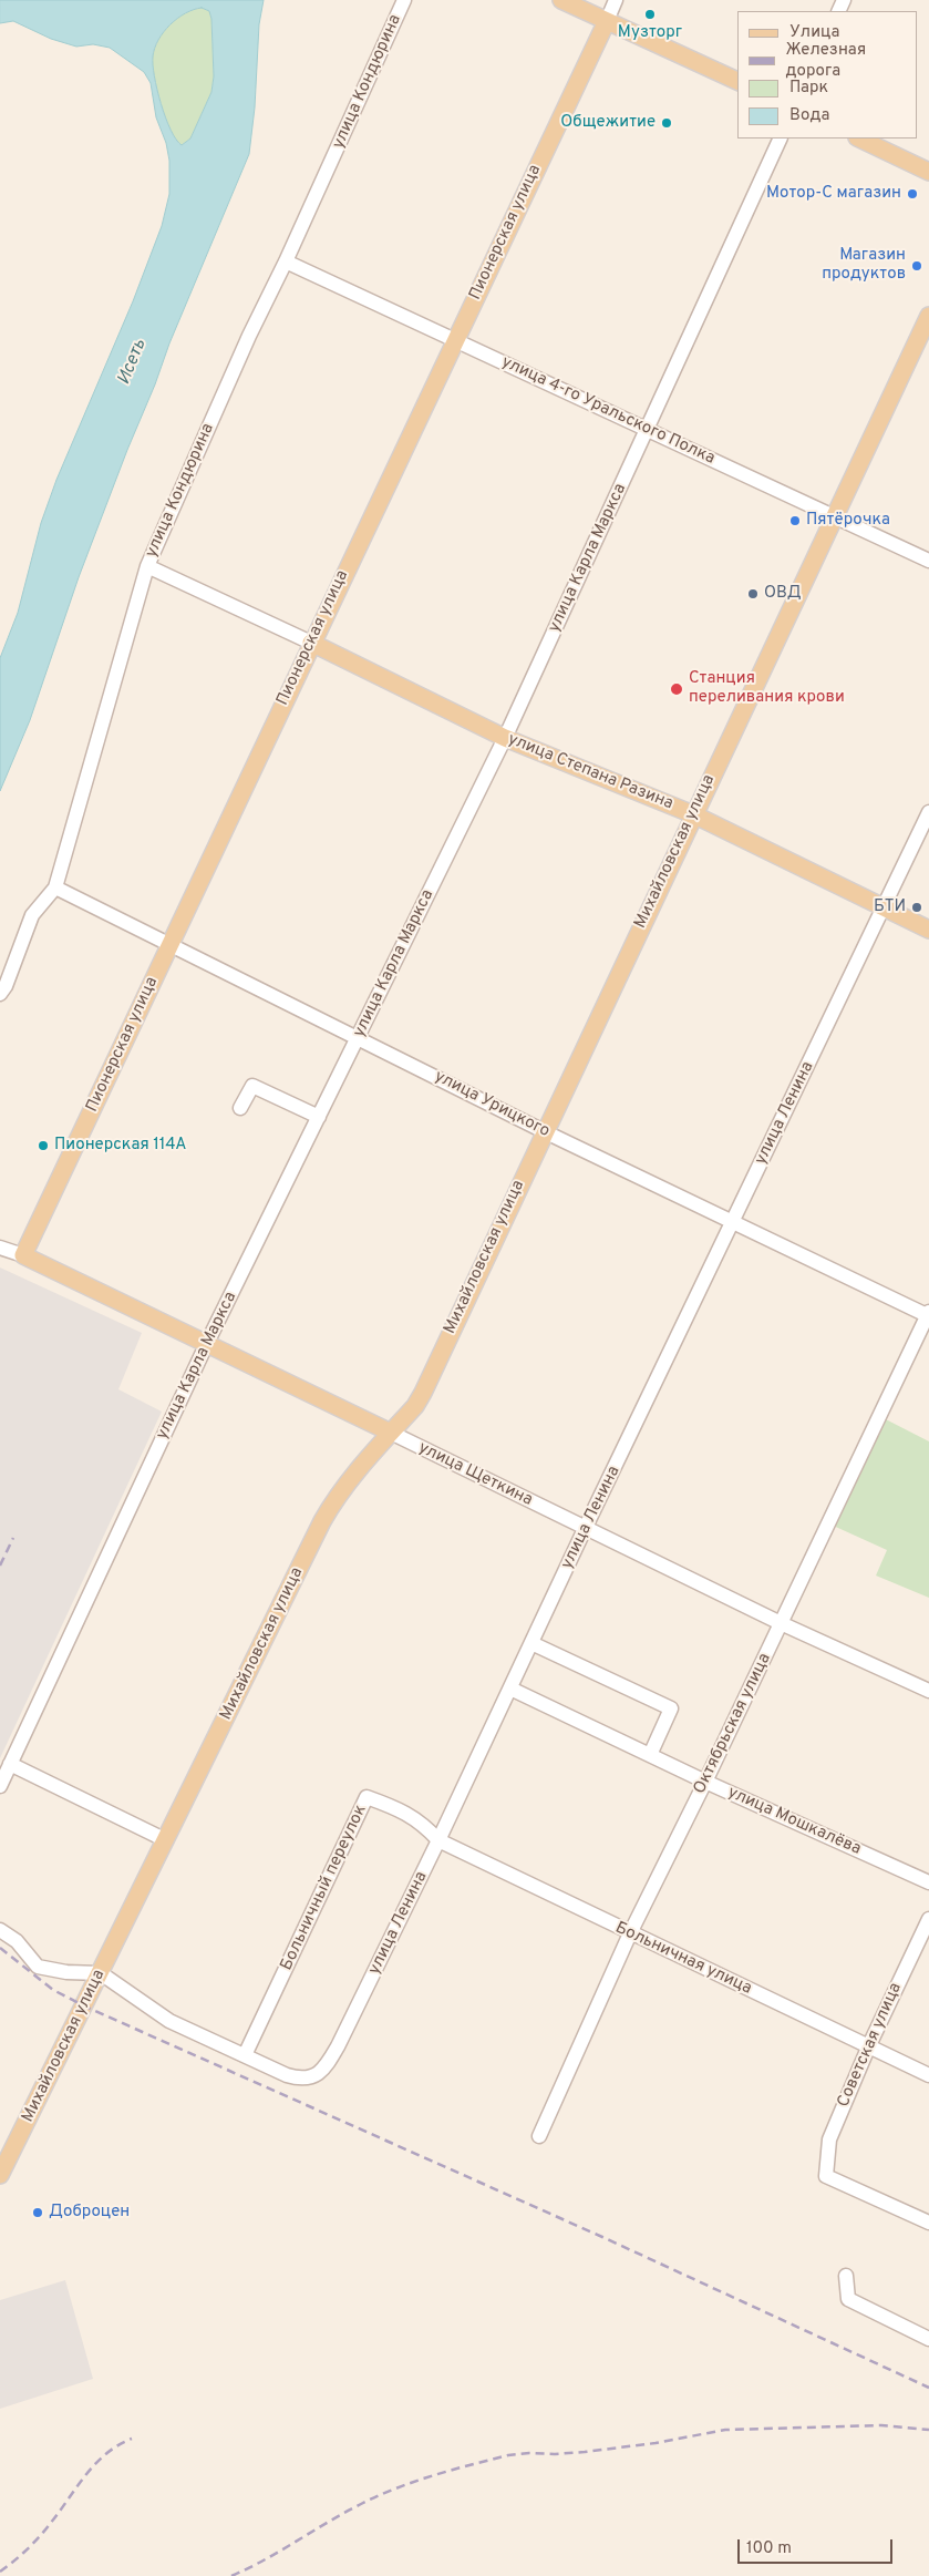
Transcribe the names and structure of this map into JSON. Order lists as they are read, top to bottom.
{
  "streets": {
    "main road": [
      "Пионерская улица",
      "улица Степана Разина",
      "Михайловская улица",
      "улица Щеткина"
    ],
    "street": [
      "улица Кондюрина",
      "улица 4-го Уральского Полка",
      "улица Карла Маркса",
      "улица Урицкого",
      "улица Ленина",
      "Октябрьская улица",
      "улица Мошкалёва",
      "Больничный переулок",
      "Больничная улица",
      "Советская улица"
    ]
  },
  "crossings": [
    ["улица Кондюрина", "улица 4-го Уральского Полка"],
    ["улица Кондюрина", "улица Урицкого"],
    ["Пионерская улица", "улица 4-го Уральского Полка"],
    ["Пионерская улица", "улица Степана Разина"],
    ["Пионерская улица", "улица Урицкого"],
    ["Пионерская улица", "улица Щеткина"],
    ["улица 4-го Уральского Полка", "улица Карла Маркса"],
    ["улица 4-го Уральского Полка", "Михайловская улица"],
    ["улица Карла Маркса", "улица Степана Разина"],
    ["улица Карла Маркса", "улица Урицкого"],
    ["улица Карла Маркса", "улица Щеткина"],
    ["улица Степана Разина", "Михайловская улица"],
    ["улица Степана Разина", "улица Ленина"],
    ["Михайловская улица", "улица Урицкого"],
    ["Михайловская улица", "улица Ленина"],
    ["Михайловская улица", "улица Щеткина"],
    ["улица Урицкого", "улица Ленина"],
    ["улица Урицкого", "Октябрьская улица"],
    ["улица Ленина", "улица Щеткина"],
    ["улица Ленина", "улица Мошкалёва"],
    ["улица Ленина", "Больничный переулок"],
    ["улица Ленина", "Больничная улица"],
    ["улица Щеткина", "Октябрьская улица"],
    ["Октябрьская улица", "улица Мошкалёва"],
    ["Октябрьская улица", "Больничная улица"],
    ["Больничный переулок", "Больничная улица"],
    ["Больничная улица", "Советская улица"]
  ],
  "water": ["Исеть"],
  "places": [
    "Музторг",
    "Общежитие",
    "Мотор-С магазин",
    "Магазин продуктов",
    "Пятёрочка",
    "ОВД",
    "Станция переливания крови",
    "БТИ",
    "Пионерская 114А",
    "Доброцен"
  ],
  "legend": [
    "Улица",
    "Железная дорога",
    "Парк",
    "Вода"
  ],
  "scale_bar": "100 m"
}
